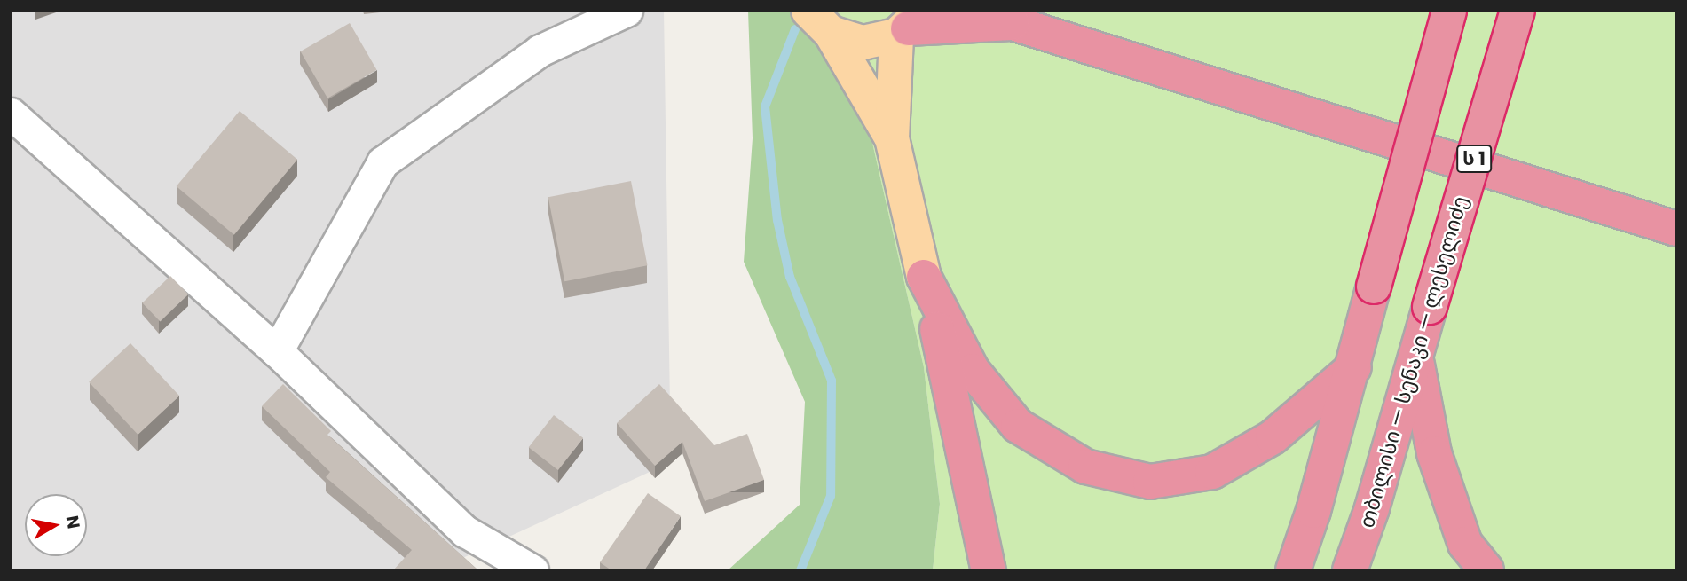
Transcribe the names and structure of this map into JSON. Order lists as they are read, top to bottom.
{
  "streets": {
    "highway": ["ს 1", "თბილისი — სენაკი — ლესელიძე"]
  },
  "north": "right"
}
